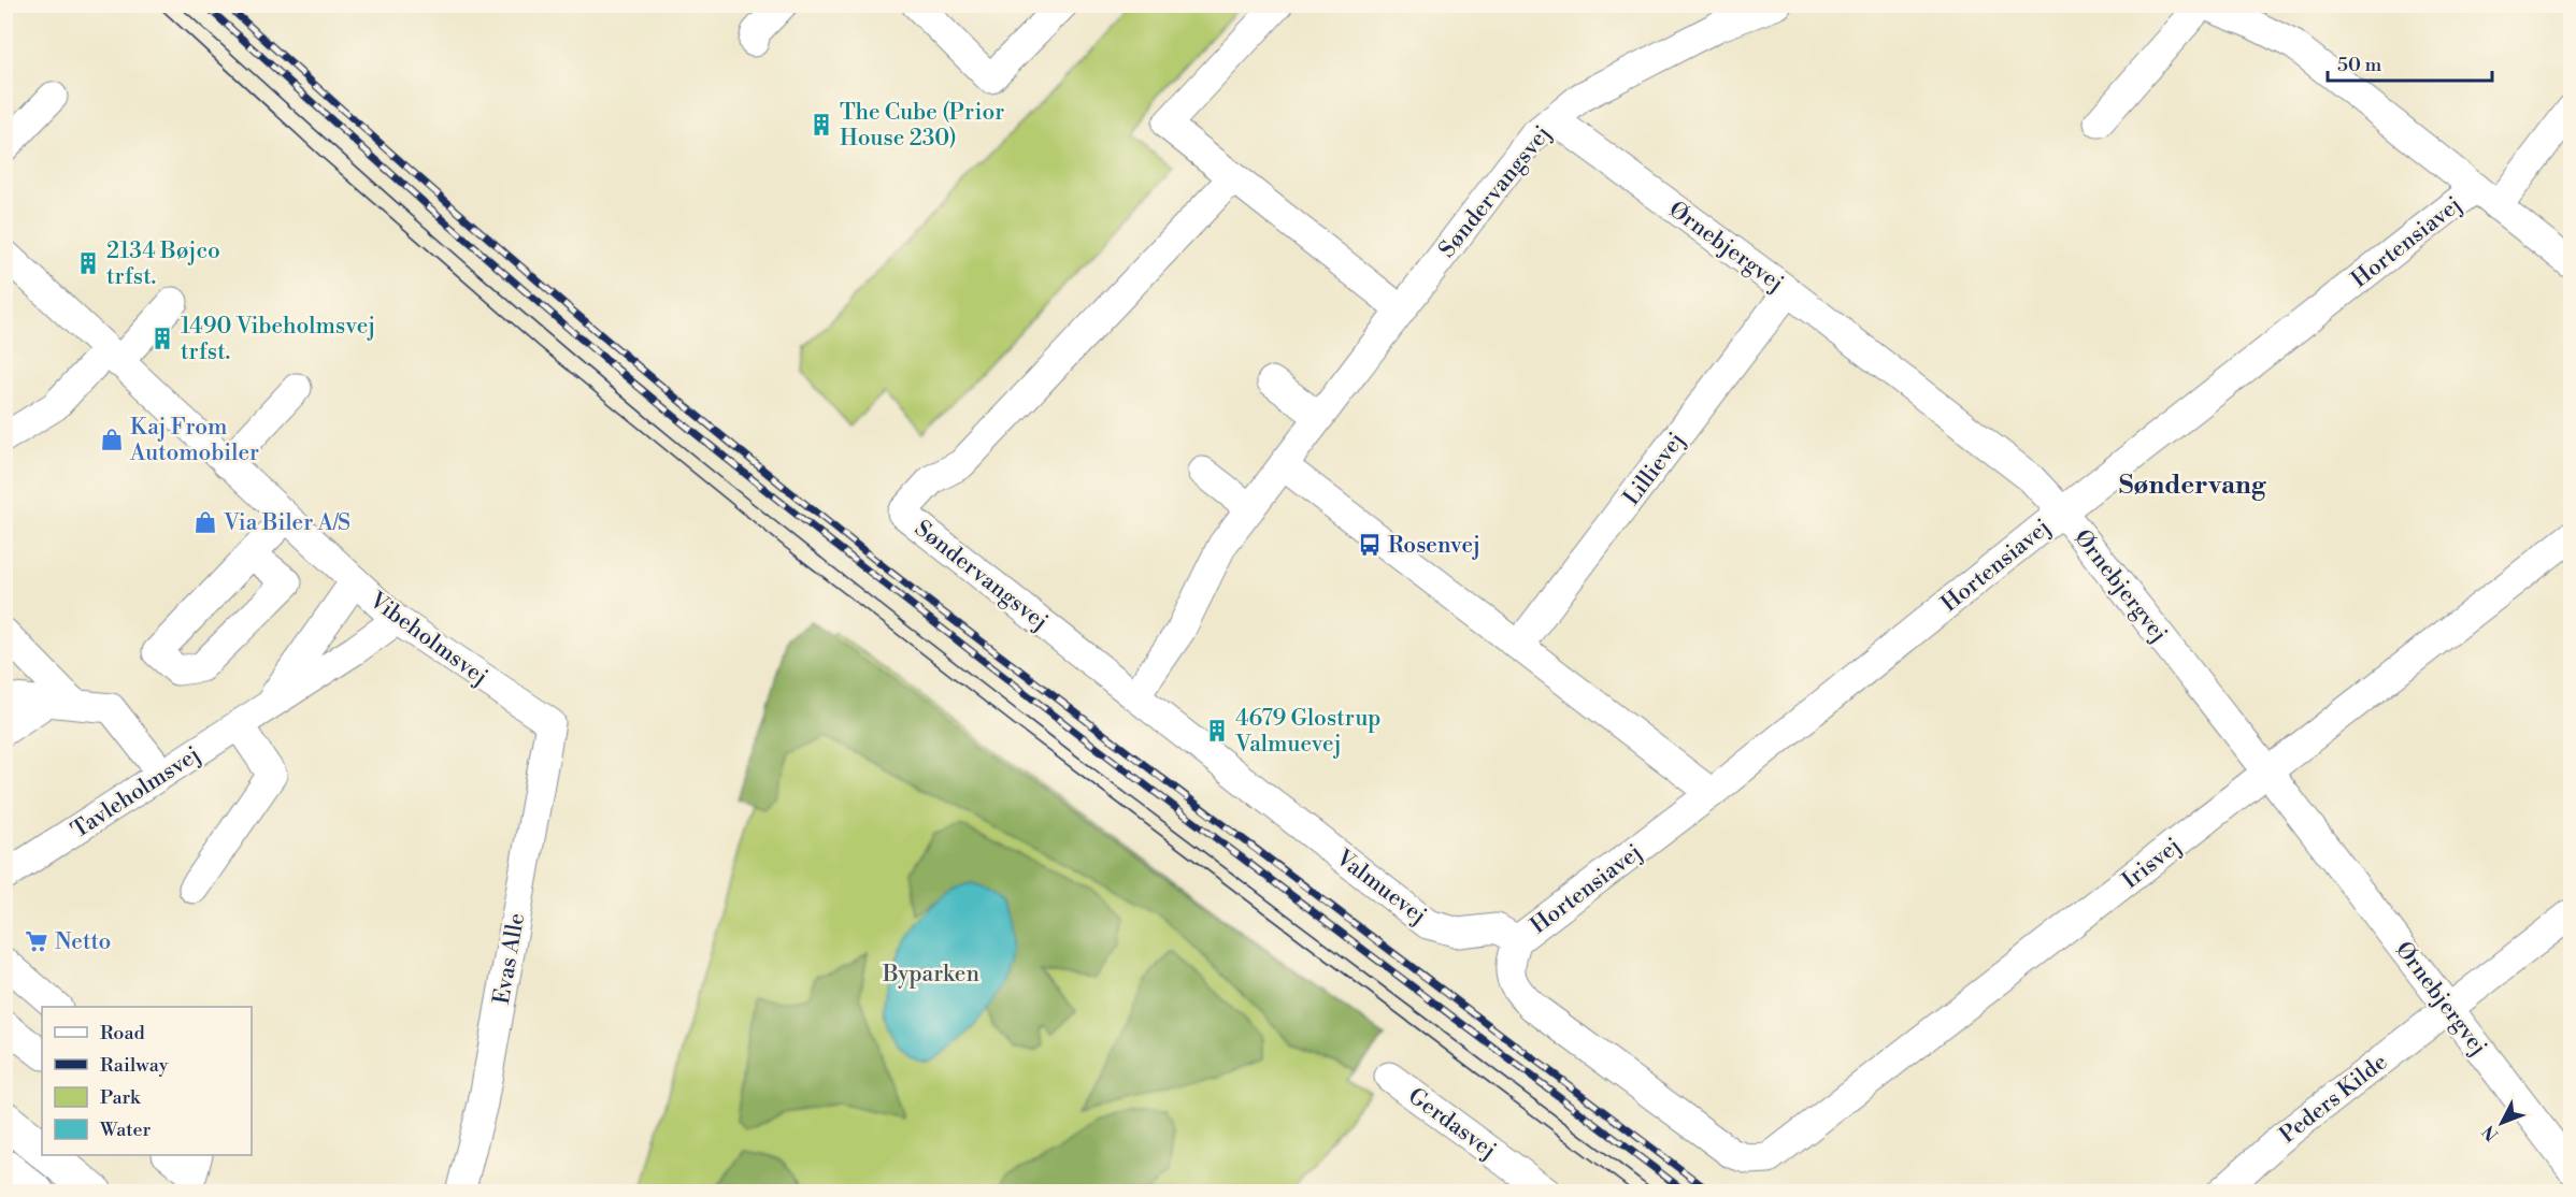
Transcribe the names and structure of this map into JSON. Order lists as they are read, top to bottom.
{
  "streets": {
    "street": [
      "Søndervangsvej",
      "Hortensiavej",
      "Ørnebjergvej",
      "Lillievej",
      "Vibeholmsvej",
      "Tavleholmsvej",
      "Irisvej",
      "Valmuevej",
      "Evas Alle",
      "Peders Kilde",
      "Gerdasvej"
    ]
  },
  "crossings": [
    ["Søndervangsvej", "Ørnebjergvej"],
    ["Søndervangsvej", "Valmuevej"],
    ["Hortensiavej", "Ørnebjergvej"],
    ["Hortensiavej", "Irisvej"],
    ["Hortensiavej", "Valmuevej"],
    ["Ørnebjergvej", "Lillievej"],
    ["Ørnebjergvej", "Irisvej"],
    ["Ørnebjergvej", "Peders Kilde"],
    ["Vibeholmsvej", "Tavleholmsvej"],
    ["Vibeholmsvej", "Evas Alle"],
    ["Irisvej", "Valmuevej"]
  ],
  "districts": ["Søndervang"],
  "parks": ["Byparken"],
  "places": {
    "building": [
      "The Cube (Prior House 230)",
      "2134 Bøjco trfst.",
      "1490 Vibeholmsvej trfst.",
      "4679 Glostrup Valmuevej"
    ],
    "shop": ["Kaj From Automobiler", "Via Biler A/S"],
    "bus stop": ["Rosenvej"],
    "supermarket": ["Netto"]
  },
  "legend": [
    "Road",
    "Railway",
    "Park",
    "Water"
  ],
  "scale_bar": "50 m",
  "north": "bottom left"
}
